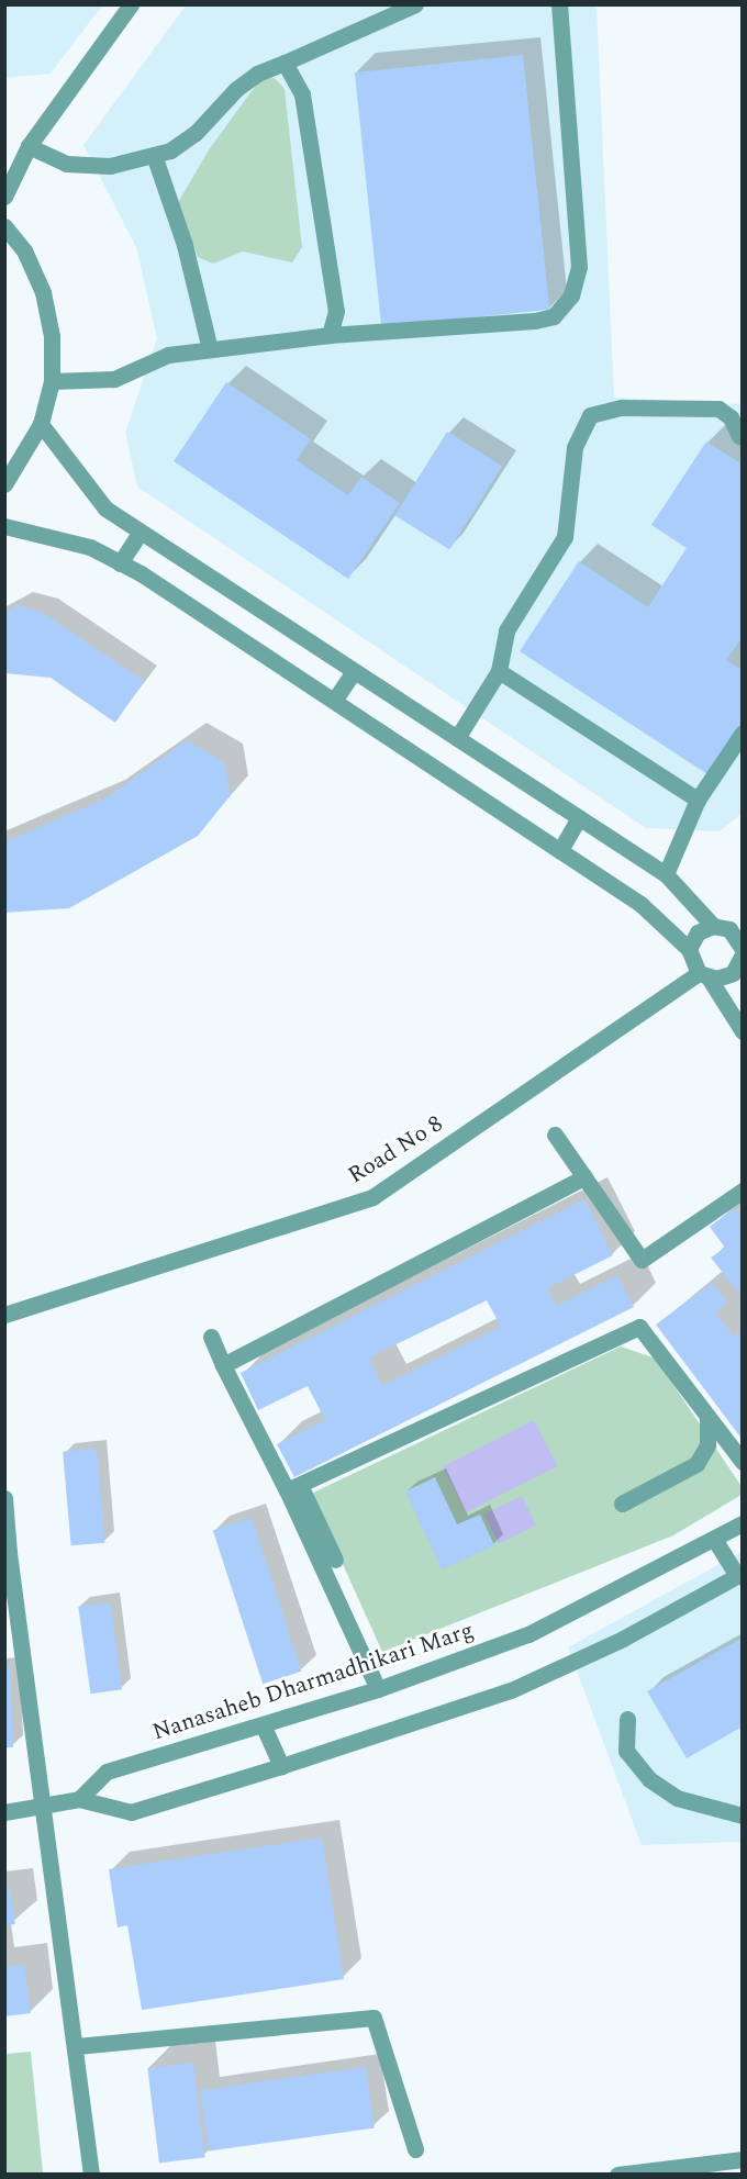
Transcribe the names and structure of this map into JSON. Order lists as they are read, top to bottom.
{
  "streets": {
    "street": ["Road No 8", "Nanasaheb Dharmadhikari Marg"]
  }
}
